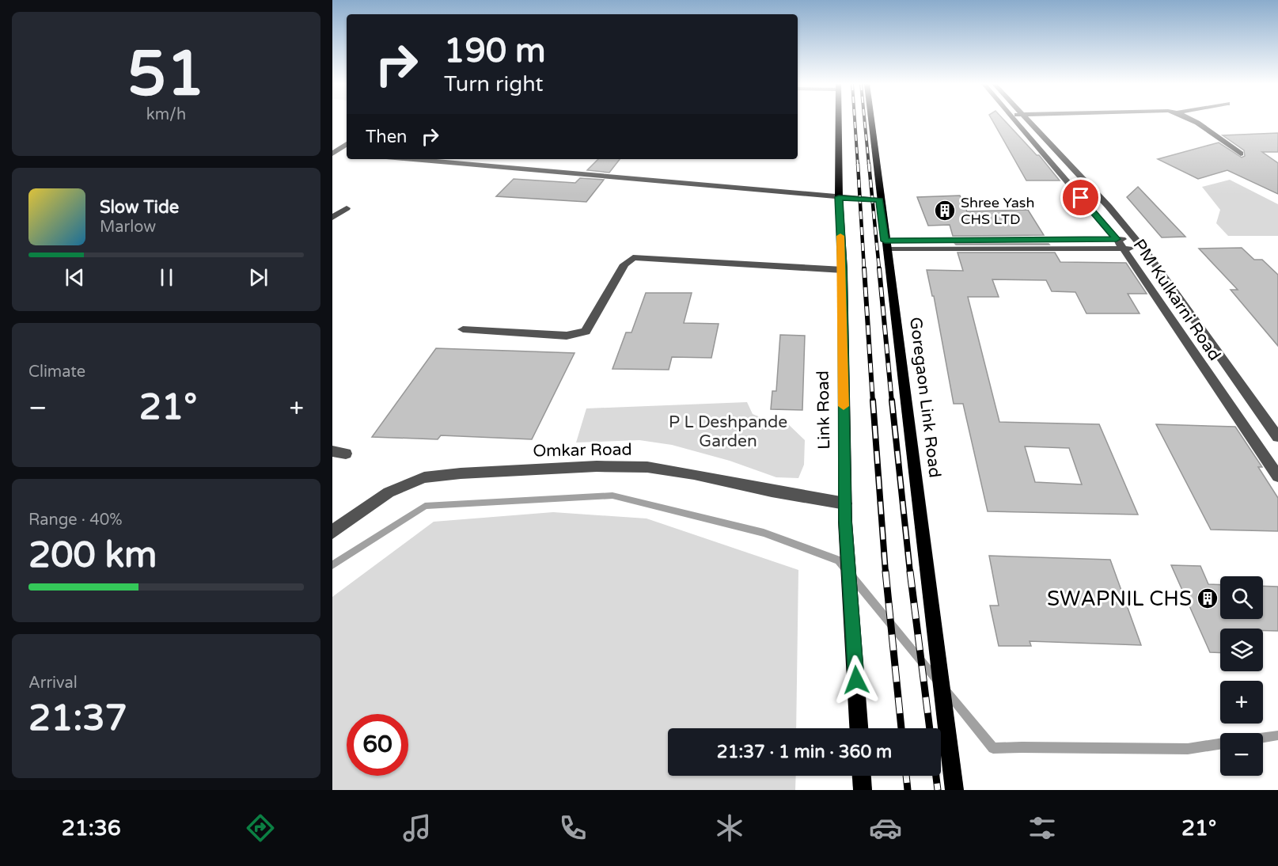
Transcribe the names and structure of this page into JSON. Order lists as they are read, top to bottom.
{
  "streets": {
    "main road": ["Goregaon Link Road", "Link Road"],
    "street": ["PM Kulkarni Road", "Omkar Road"]
  },
  "crossings": [
    ["Link Road", "Omkar Road"]
  ],
  "parks": ["P L Deshpande Garden"],
  "places": {
    "building": ["Shree Yash CHS LTD", "SWAPNIL CHS"]
  },
  "page": {
    "tile": [
      ["51", "km/h"],
      "Climate",
      ["Range · 40%", "200 km"],
      ["Arrival", "21:37"]
    ],
    "turn": ["190 m", "Turn right"],
    "then": "Then",
    "song": ["Slow Tide", "Marlow"],
    "heat": ["−", "21°", "+"],
    "map_buttons": ["+", "−"],
    "limit": "60",
    "trip": "21:37 · 1 min · 360 m",
    "tabs": ["21:36", "21°"]
  }
}
